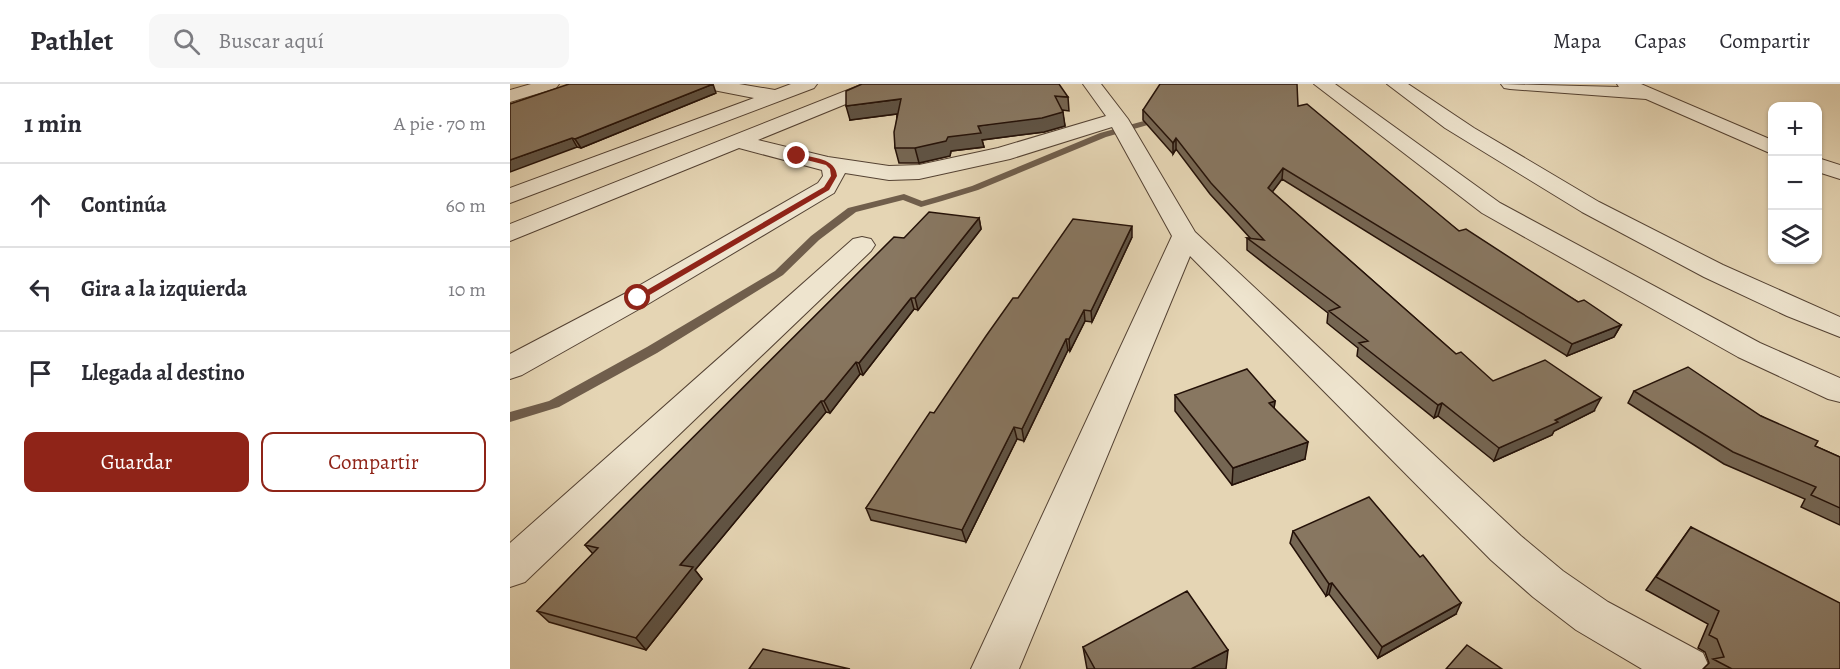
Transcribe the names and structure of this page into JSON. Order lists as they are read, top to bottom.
{
  "page": {
    "header": "Pathlet",
    "search": "Buscar aquí",
    "nav": ["Mapa", "Capas", "Compartir"],
    "heading": ["1 min", "A pie · 70 m"],
    "map_buttons": ["+", "−"],
    "list": [
      ["Continúa", "60 m"],
      ["Gira a la izquierda", "10 m"],
      "Llegada al destino"
    ],
    "buttons": ["Guardar", "Compartir"]
  }
}
